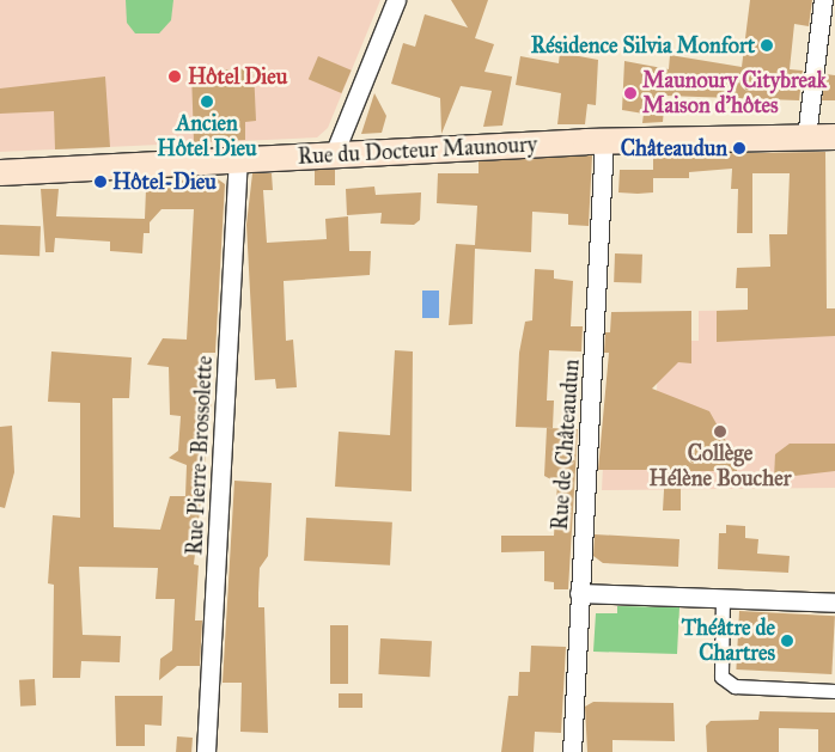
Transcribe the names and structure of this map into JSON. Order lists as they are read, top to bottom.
{
  "streets": {
    "main road": ["Rue du Docteur Maunoury"],
    "street": ["Rue de Châteaudun", "Rue Pierre-Brossolette"]
  },
  "crossings": [
    ["Rue du Docteur Maunoury", "Rue de Châteaudun"],
    ["Rue du Docteur Maunoury", "Rue Pierre-Brossolette"]
  ],
  "places": [
    "Résidence Silvia Monfort",
    "Hôtel Dieu",
    "Maunoury Citybreak Maison d'hôtes",
    "Ancien Hôtel Dieu",
    "Châteaudun",
    "Hôtel-Dieu",
    "Collège Hélène Boucher",
    "Théâtre de Chartres"
  ]
}
